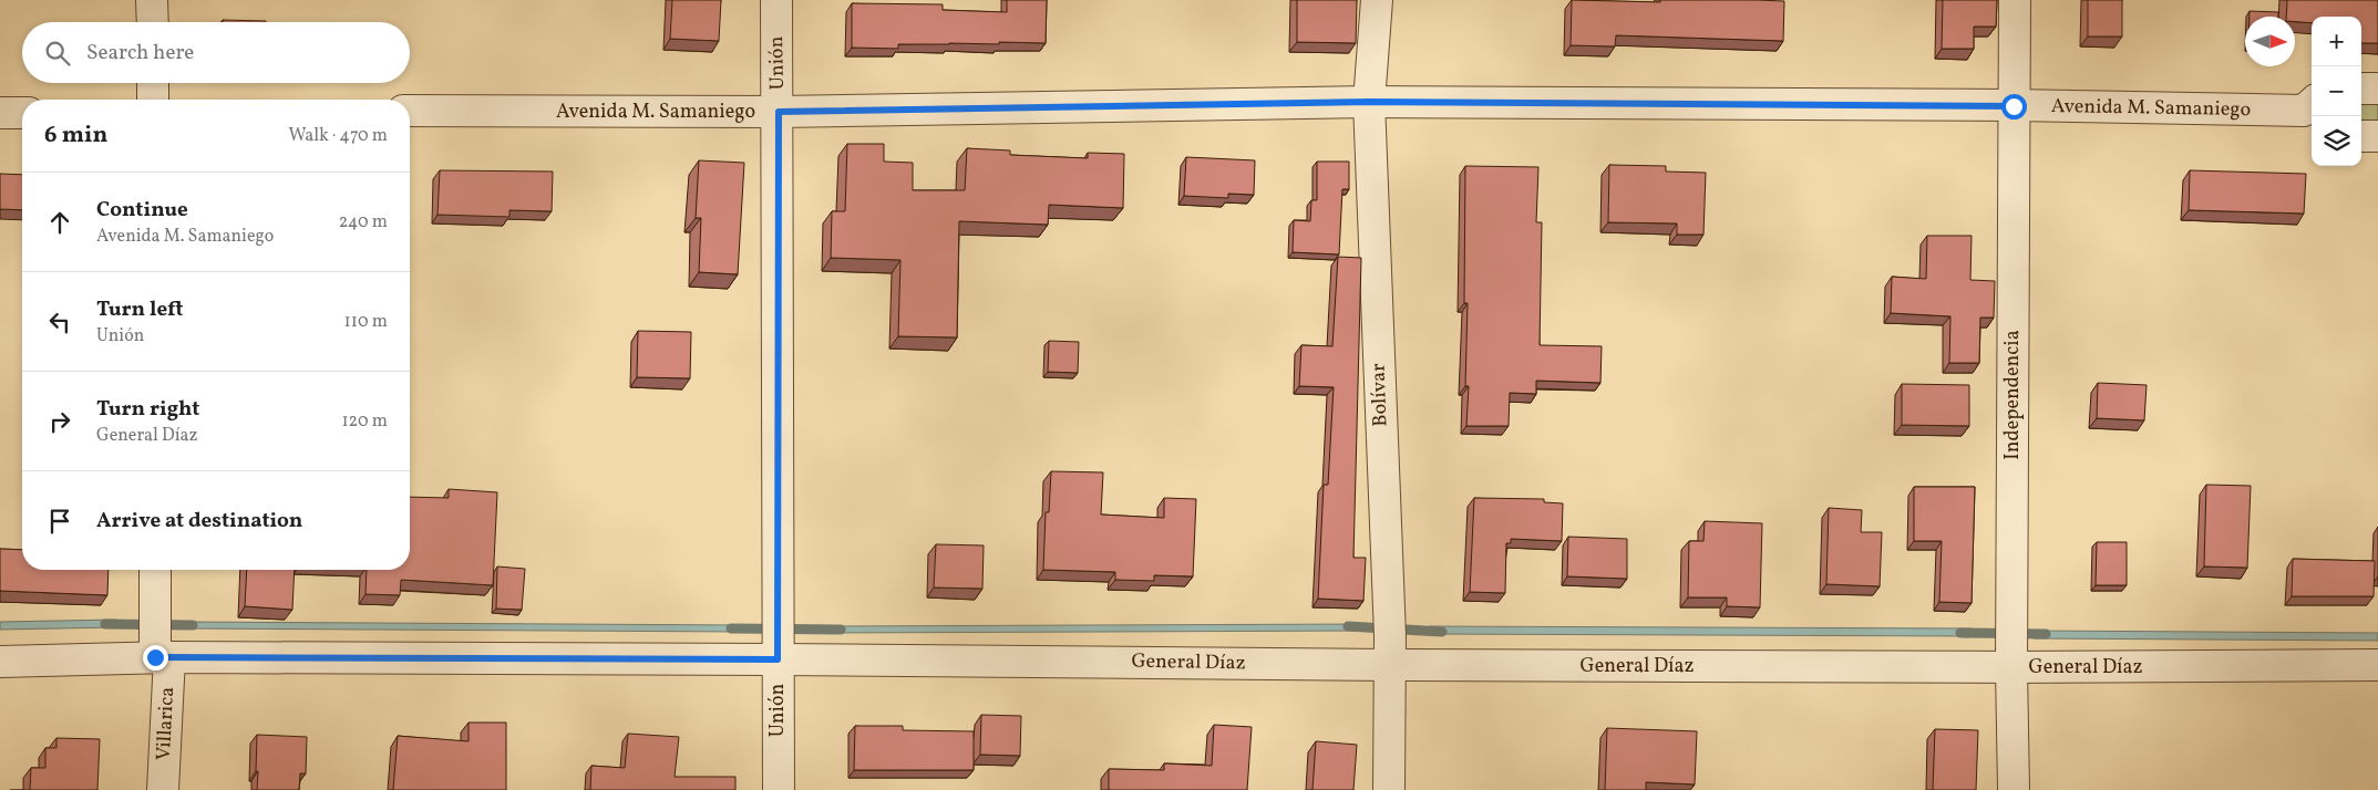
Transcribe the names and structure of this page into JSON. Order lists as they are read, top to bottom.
{
  "streets": {
    "street": [
      "Unión",
      "Avenida M. Samaniego",
      "Bolívar",
      "Independencia",
      "General Díaz",
      "Villarica"
    ]
  },
  "crossings": [
    ["Unión", "Avenida M. Samaniego"],
    ["Unión", "General Díaz"],
    ["Avenida M. Samaniego", "Bolívar"],
    ["Avenida M. Samaniego", "Independencia"],
    ["Bolívar", "General Díaz"],
    ["Independencia", "General Díaz"],
    ["General Díaz", "Villarica"]
  ],
  "north": "right",
  "page": {
    "map_buttons": ["+", "−"],
    "search": "Search here",
    "heading": ["6 min", "Walk · 470 m"],
    "list": [
      ["Continue", "Avenida M. Samaniego", "240 m"],
      ["Turn left", "Unión", "110 m"],
      ["Turn right", "General Díaz", "120 m"],
      "Arrive at destination"
    ]
  }
}
